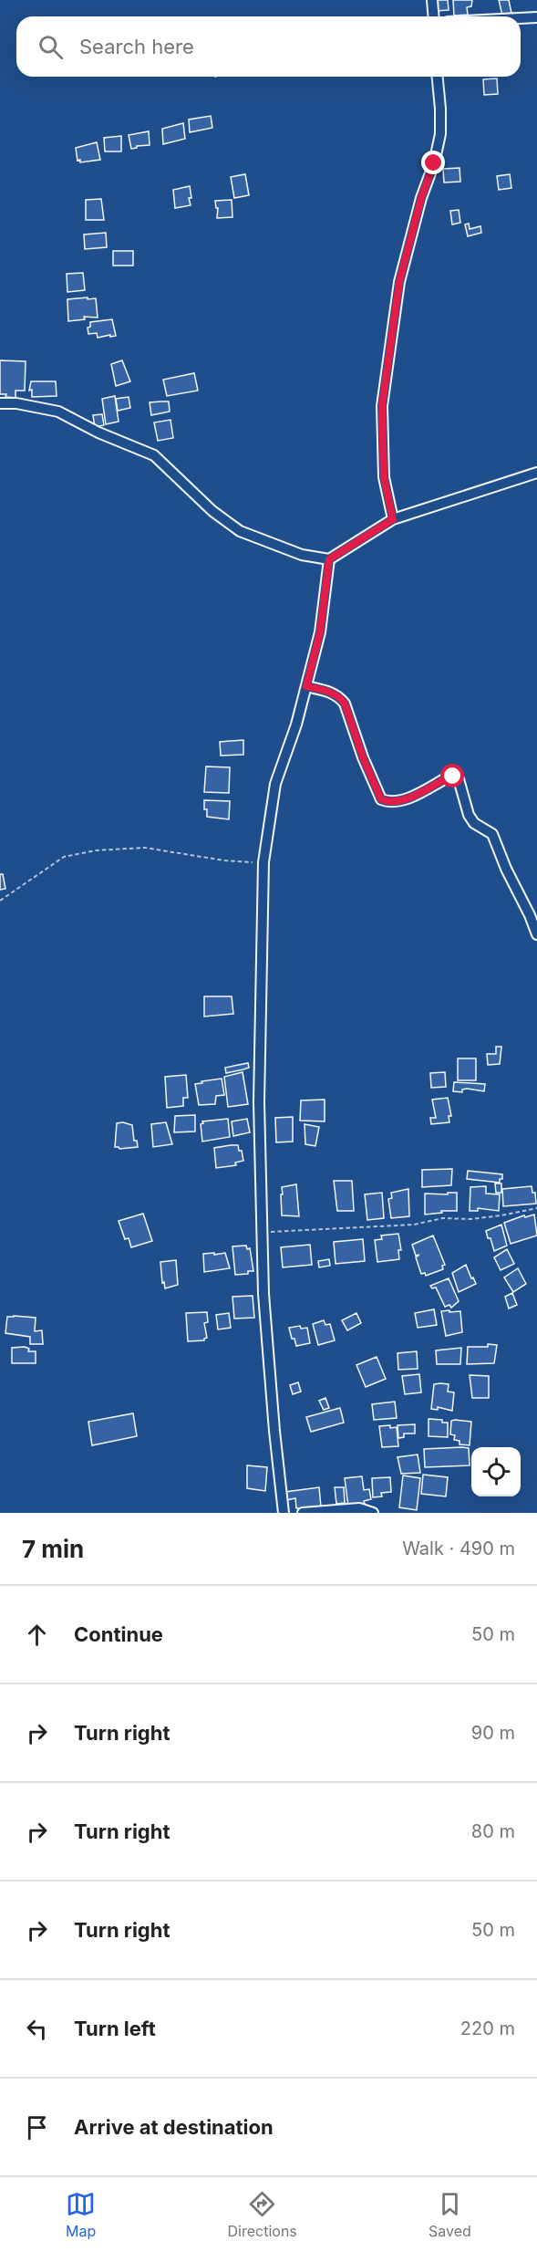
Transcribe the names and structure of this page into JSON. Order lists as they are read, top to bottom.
{
  "page": {
    "search": "Search here",
    "heading": ["7 min", "Walk · 490 m"],
    "list": [
      ["Continue", "50 m"],
      ["Turn right", "90 m"],
      ["Turn right", "80 m"],
      ["Turn right", "50 m"],
      ["Turn left", "220 m"],
      "Arrive at destination"
    ],
    "nav": ["Map", "Directions", "Saved"]
  }
}
